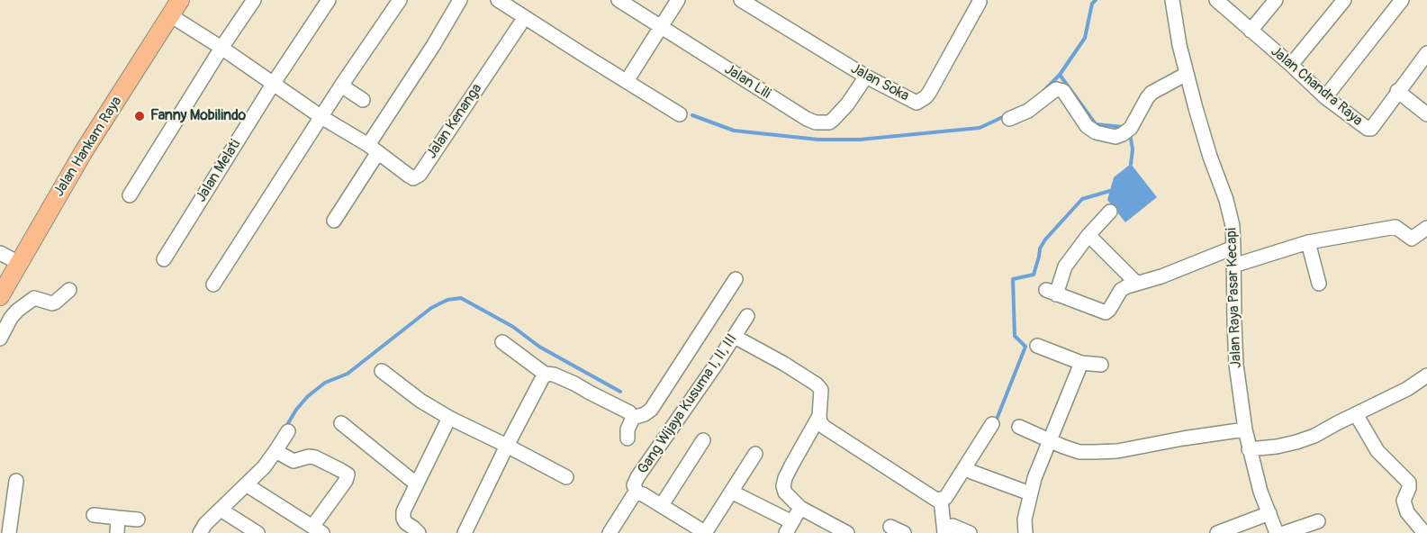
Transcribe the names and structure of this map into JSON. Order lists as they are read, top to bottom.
{
  "streets": {
    "main road": ["Jalan Hankam Raya"],
    "street": [
      "Jalan Lili",
      "Jalan Soka",
      "Jalan Chandra Raya",
      "Jalan Kenanga",
      "Jalan Melati",
      "Jalan Raya Pasar Kecapi",
      "Gang Wijaya Kusuma I, II, III"
    ]
  },
  "crossings": [
    ["Jalan Lili", "Jalan Soka"]
  ],
  "places": ["Fanny Mobilindo"]
}
